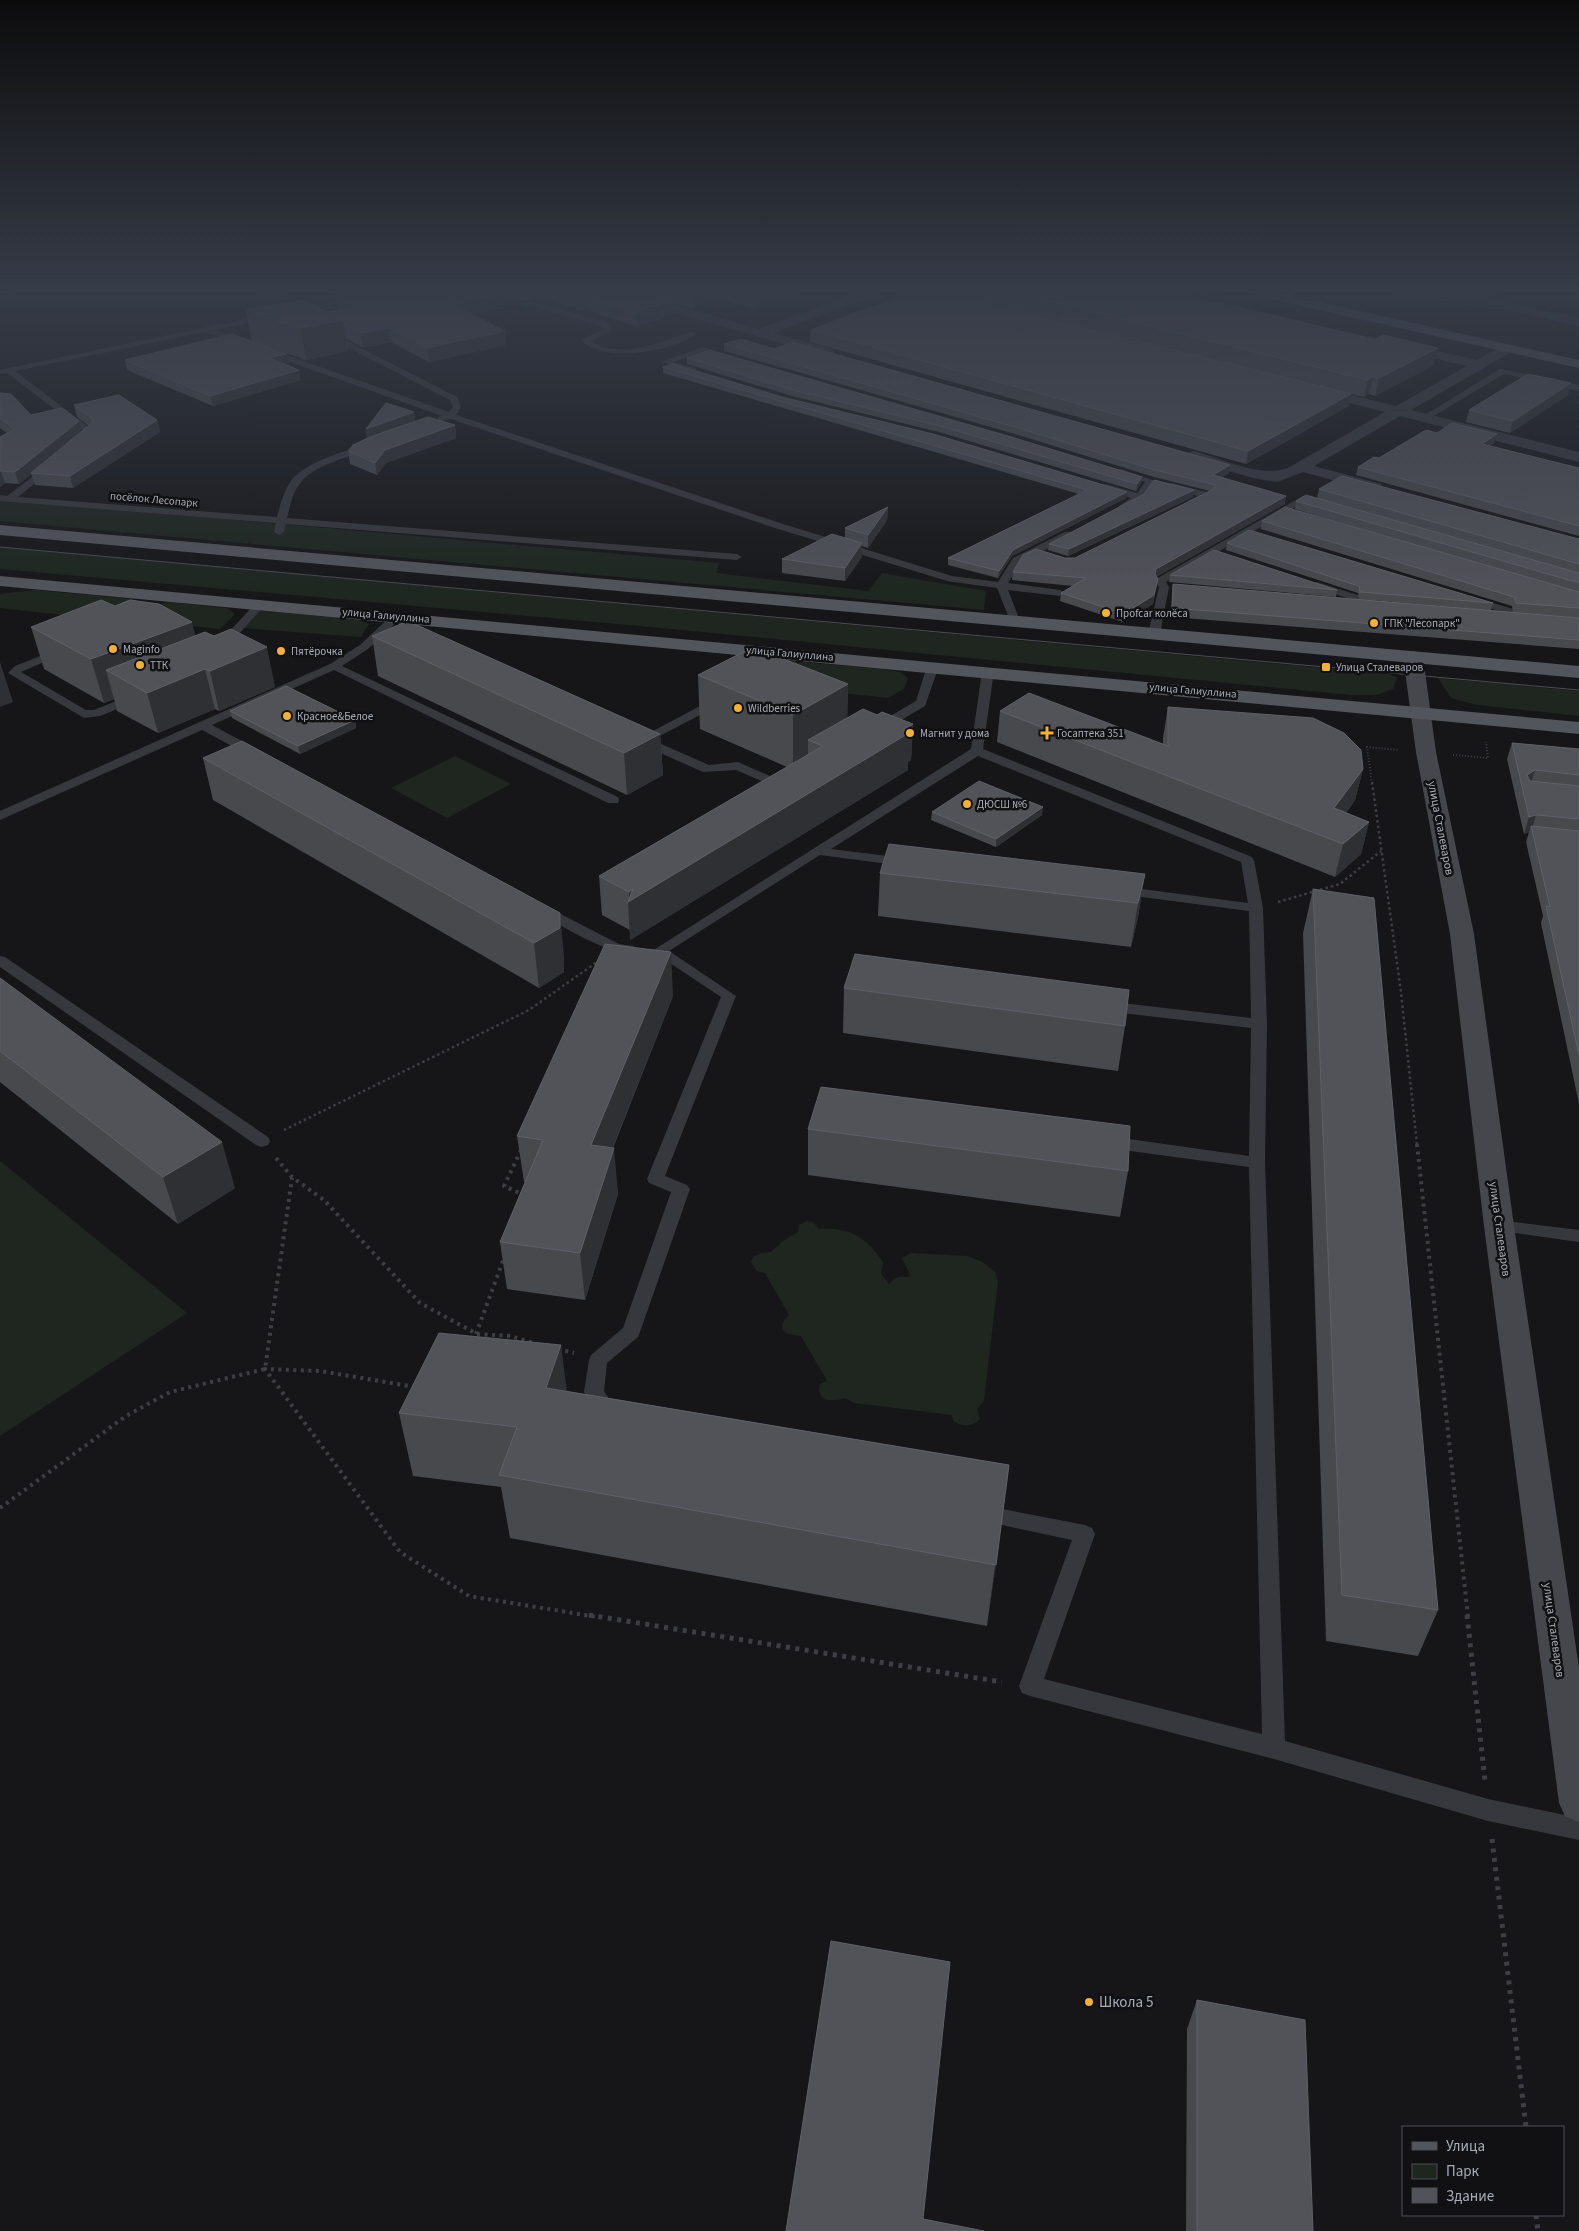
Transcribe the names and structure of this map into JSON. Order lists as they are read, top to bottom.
{
  "streets": {
    "main road": ["улица Галиуллина", "улица Сталеваров"],
    "lane": ["посёлок Лесопарк"]
  },
  "crossings": [
    ["улица Галиуллина", "улица Сталеваров"]
  ],
  "places": {
    "other": [
      "Проfcar колёса",
      "ГПК \"Лесопарк\"",
      "Maginfo",
      "Пятёрочка",
      "ТТК",
      "Wildberries",
      "Красное&Белое",
      "Магнит у дома",
      "ДЮСШ №6",
      "Школа 5"
    ],
    "transit": ["Улица Сталеваров"],
    "health": ["Госаптека 351"]
  },
  "legend": ["Улица", "Парк", "Здание"]
}
